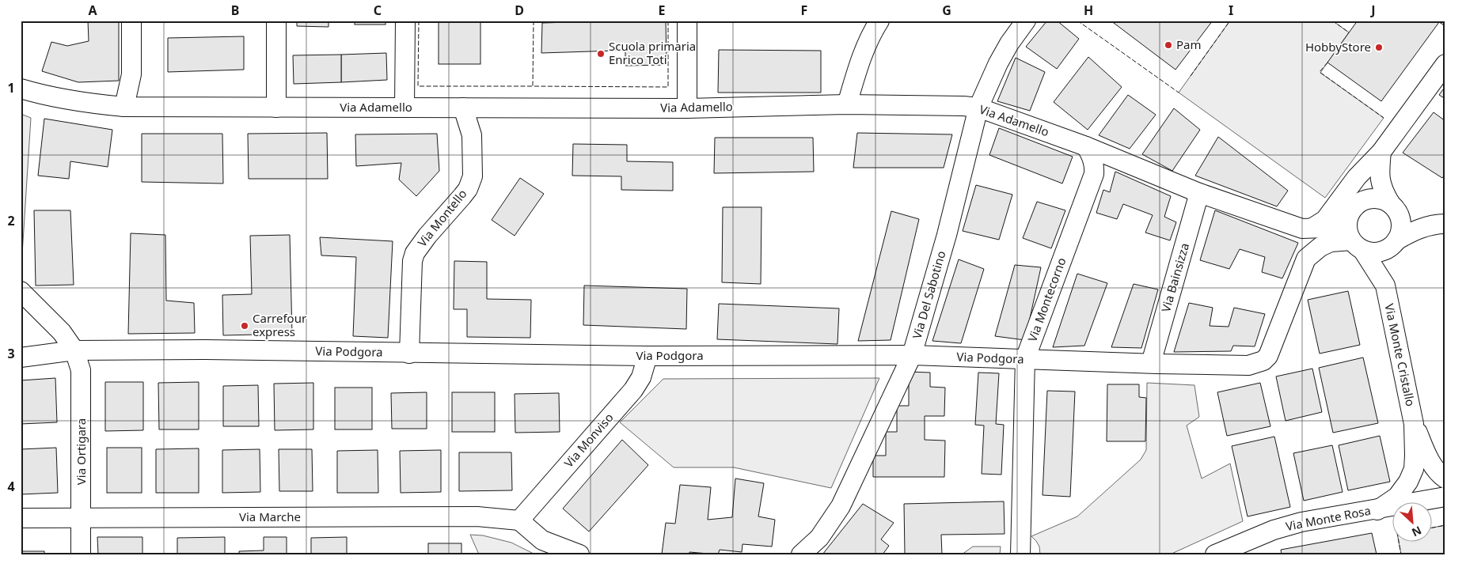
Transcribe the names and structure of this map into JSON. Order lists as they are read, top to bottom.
{
  "streets": {
    "street": [
      "Via Adamello",
      "Via Montello",
      "Via Bainsizza",
      "Via Del Sabotino",
      "Via Montecorno",
      "Via Podgora",
      "Via Monte Cristallo",
      "Via Monviso",
      "Via Ortigara",
      "Via Marche",
      "Via Monte Rosa"
    ]
  },
  "crossings": [
    ["Via Adamello", "Via Montello"],
    ["Via Adamello", "Via Bainsizza"],
    ["Via Adamello", "Via Del Sabotino"],
    ["Via Adamello", "Via Montecorno"],
    ["Via Adamello", "Via Monte Cristallo"],
    ["Via Montello", "Via Podgora"],
    ["Via Bainsizza", "Via Podgora"],
    ["Via Del Sabotino", "Via Podgora"],
    ["Via Montecorno", "Via Podgora"],
    ["Via Podgora", "Via Monviso"],
    ["Via Podgora", "Via Ortigara"],
    ["Via Monviso", "Via Marche"],
    ["Via Ortigara", "Via Marche"]
  ],
  "places": [
    "Pam",
    "HobbyStore",
    "Scuola primaria Enrico Toti",
    "Carrefour express"
  ],
  "north": "bottom right",
  "grid": {
    "columns": [
      "A",
      "B",
      "C",
      "D",
      "E",
      "F",
      "G",
      "H",
      "I",
      "J"
    ],
    "rows": [
      "1",
      "2",
      "3",
      "4"
    ]
  }
}
